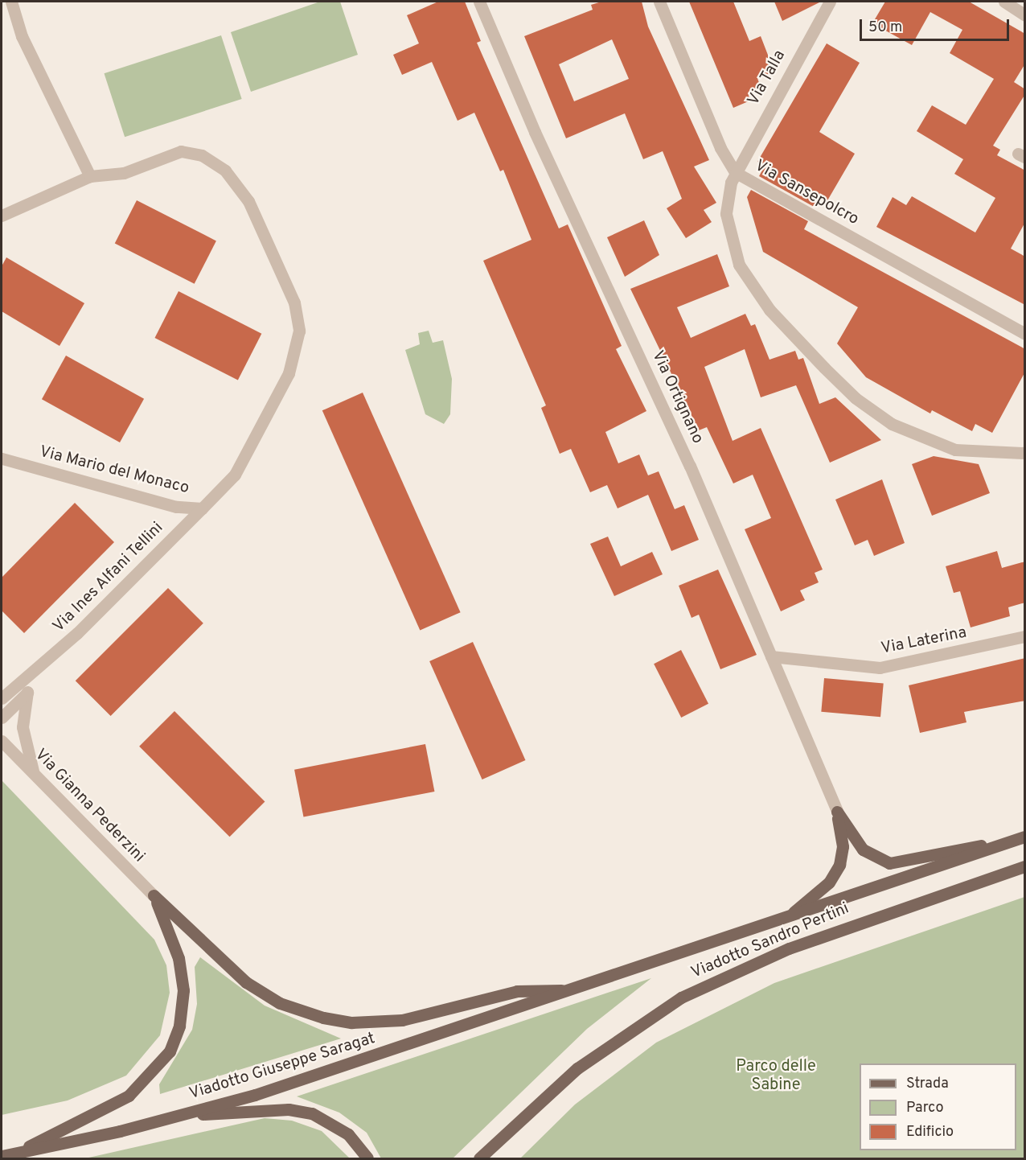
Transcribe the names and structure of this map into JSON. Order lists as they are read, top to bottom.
{
  "streets": {
    "main road": ["Viadotto Sandro Pertini", "Viadotto Giuseppe Saragat"],
    "street": [
      "Via Talla",
      "Via Sansepolcro",
      "Via Ortignano",
      "Via Mario del Monaco",
      "Via Ines Alfani Tellini",
      "Via Laterina",
      "Via Gianna Pederzini"
    ]
  },
  "crossings": [
    ["Via Talla", "Via Sansepolcro"],
    ["Via Ortignano", "Via Laterina"],
    ["Via Mario del Monaco", "Via Ines Alfani Tellini"],
    ["Viadotto Sandro Pertini", "Viadotto Giuseppe Saragat"]
  ],
  "parks": ["Parco delle Sabine"],
  "legend": ["Strada", "Parco", "Edificio"],
  "scale_bar": "50 m"
}
